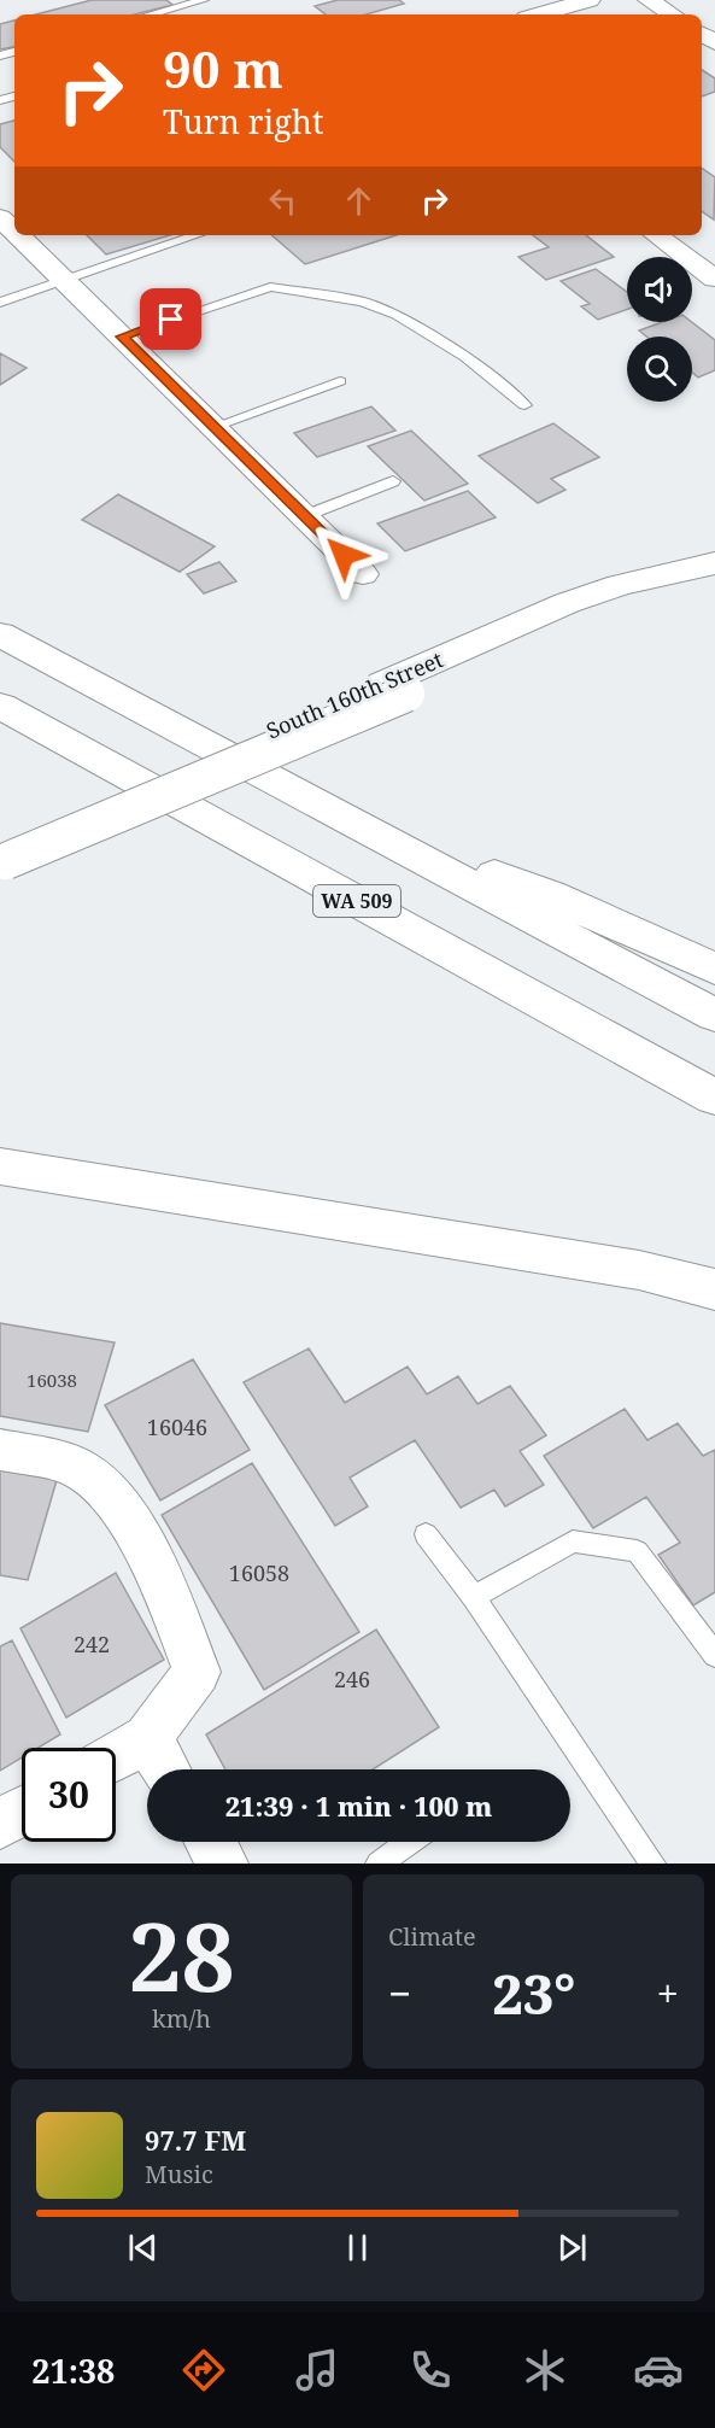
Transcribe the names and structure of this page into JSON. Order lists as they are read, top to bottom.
{
  "streets": {
    "main road": ["South 160th Street", "WA 509"]
  },
  "house_numbers": [
    "16038",
    "16046",
    "16058",
    "242",
    "246"
  ],
  "page": {
    "turn": ["90 m", "Turn right"],
    "limit": "30",
    "trip": "21:39 · 1 min · 100 m",
    "tile": [
      ["28", "km/h"],
      "Climate"
    ],
    "heat": ["−", "23°", "+"],
    "song": ["97.7 FM", "Music"],
    "tabs": "21:38"
  }
}
